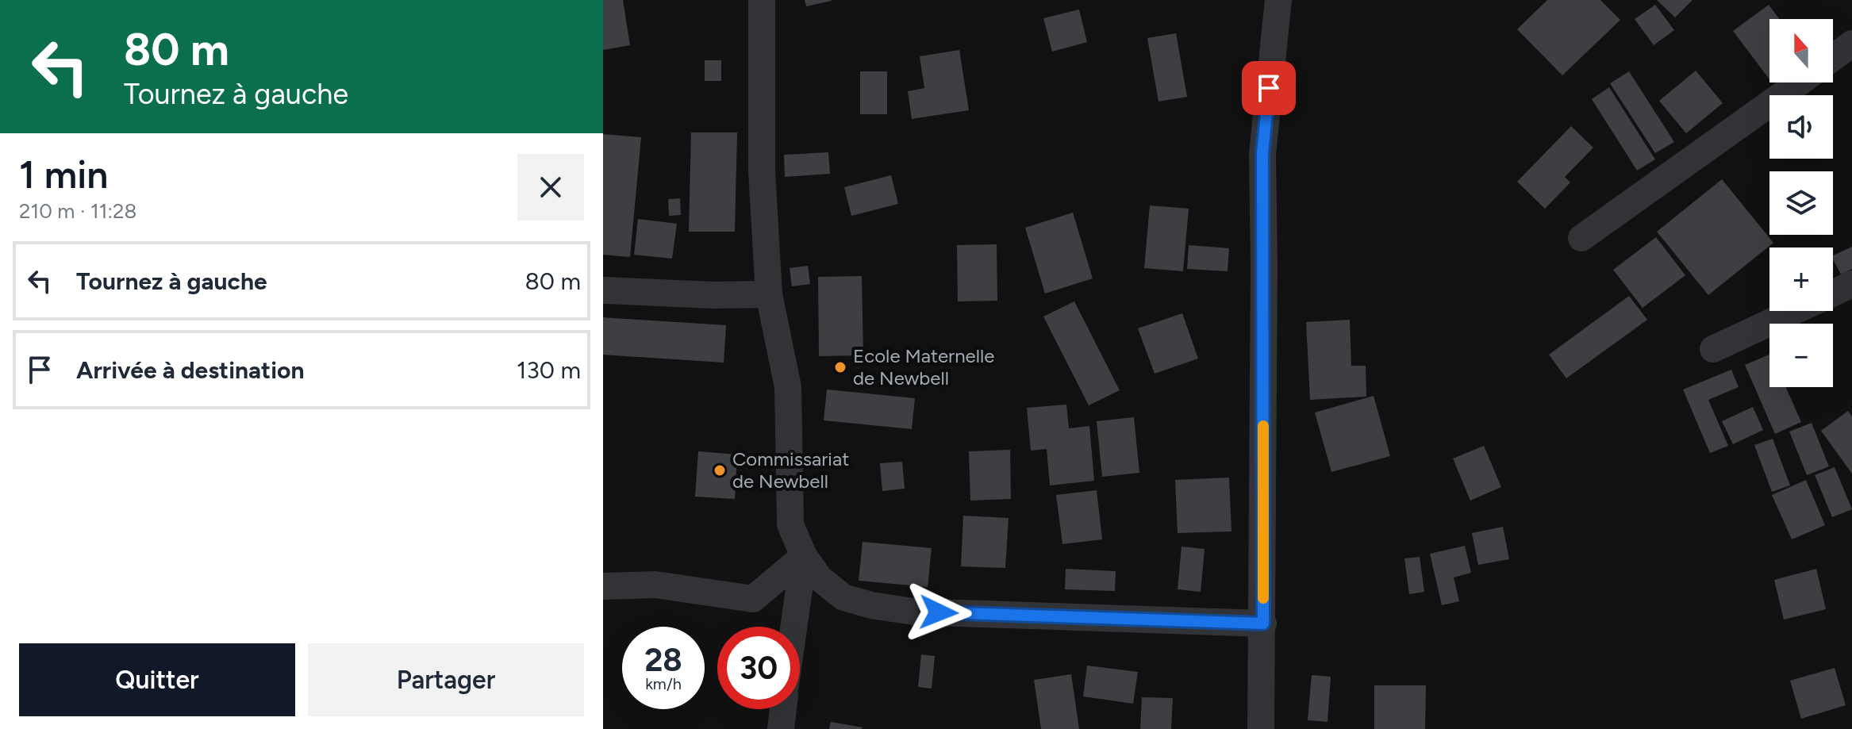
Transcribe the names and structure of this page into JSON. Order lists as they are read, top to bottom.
{
  "places": ["Ecole Maternelle de Newbell", "Commissariat de Newbell"],
  "north": "top",
  "page": {
    "turn": ["80 m", "Tournez à gauche"],
    "map_buttons": ["+", "−"],
    "heading": ["1 min", "210 m · 11:28"],
    "list": [
      {
        "name": "Tournez à gauche",
        "value": "80 m"
      },
      {
        "name": "Arrivée à destination",
        "value": "130 m"
      }
    ],
    "speed": "28 km/h",
    "limit": "30",
    "buttons": ["Quitter", "Partager"]
  }
}
